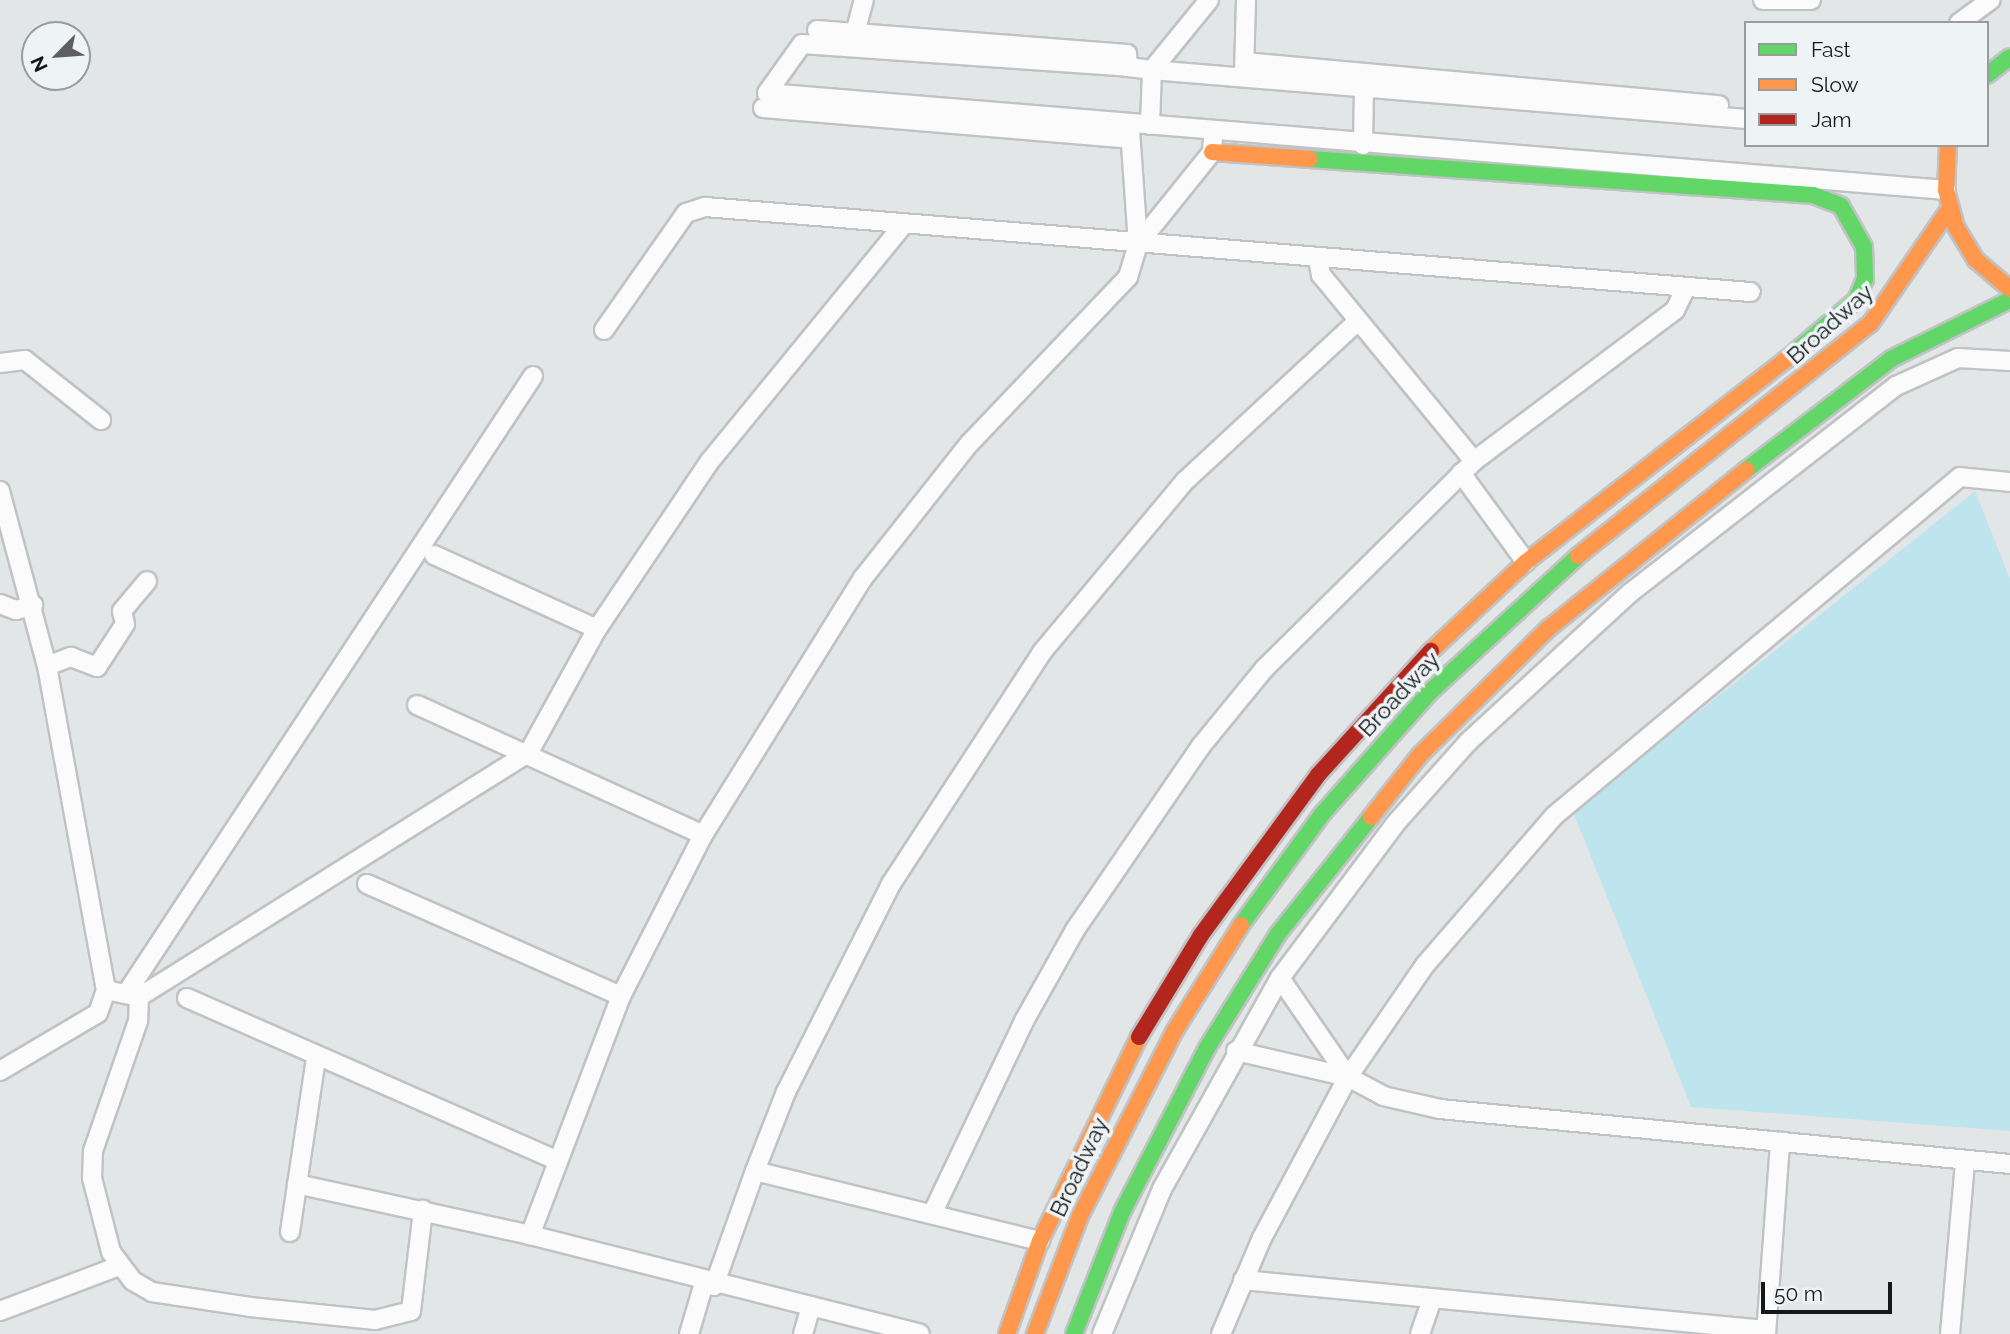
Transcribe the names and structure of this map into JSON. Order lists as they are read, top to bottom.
{
  "streets": {
    "main road": ["Broadway"]
  },
  "legend": ["Fast", "Slow", "Jam"],
  "scale_bar": "50 m",
  "north": "bottom left"
}
